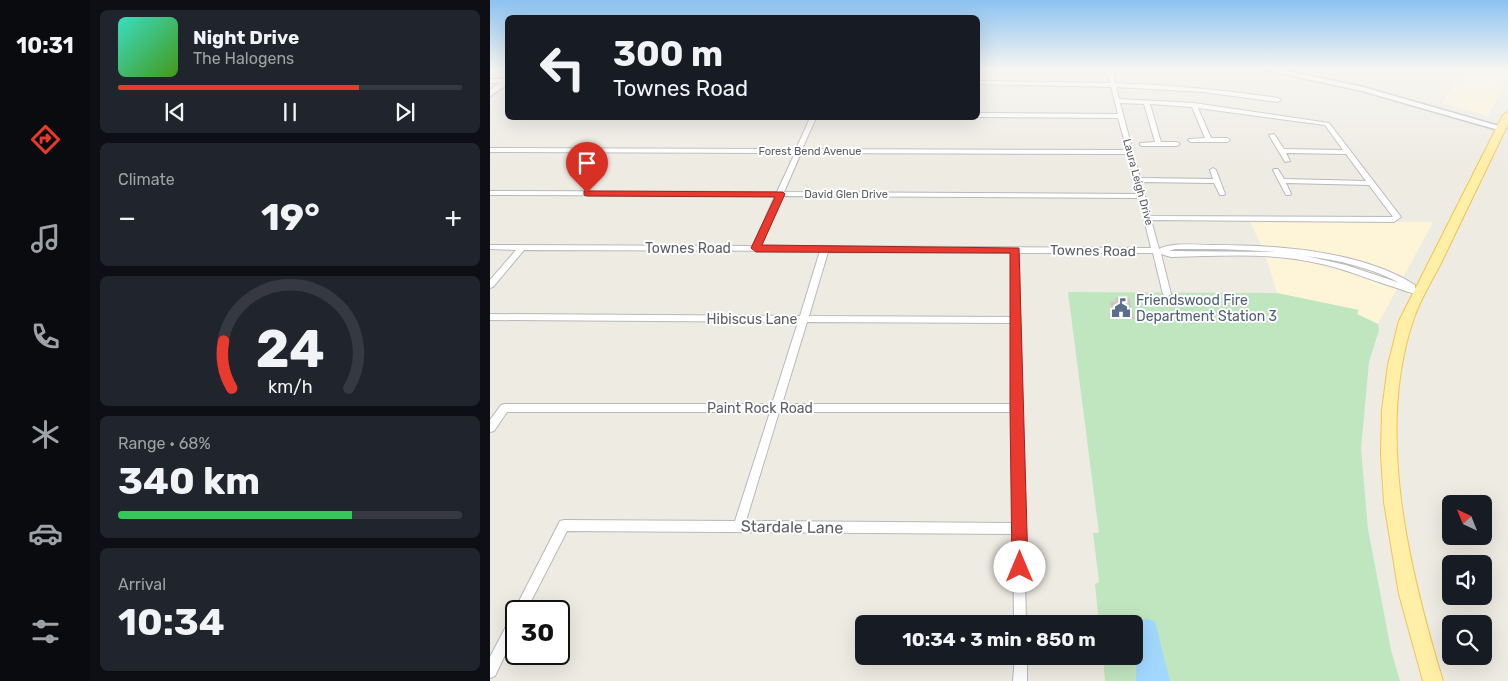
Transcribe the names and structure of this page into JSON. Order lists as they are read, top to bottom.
{
  "streets": {
    "street": [
      "Forest Bend Avenue",
      "Laura Leigh Drive",
      "David Glen Drive",
      "Townes Road",
      "Hibiscus Lane",
      "Paint Rock Road",
      "Stardale Lane"
    ]
  },
  "crossings": [
    ["Forest Bend Avenue", "Laura Leigh Drive"],
    ["Laura Leigh Drive", "David Glen Drive"],
    ["Laura Leigh Drive", "Townes Road"]
  ],
  "places": {
    "public building": ["Friendswood Fire Department Station 3"]
  },
  "north": "top left",
  "page": {
    "tabs": "10:31",
    "turn": ["300 m", "Townes Road"],
    "song": ["Night Drive", "The Halogens"],
    "tile": [
      "Climate",
      ["Range · 68%", "340 km"],
      ["Arrival", "10:34"]
    ],
    "heat": ["−", "19°", "+"],
    "limit": "30",
    "trip": "10:34 · 3 min · 850 m",
    "gauge": ["24", "km/h"]
  }
}
